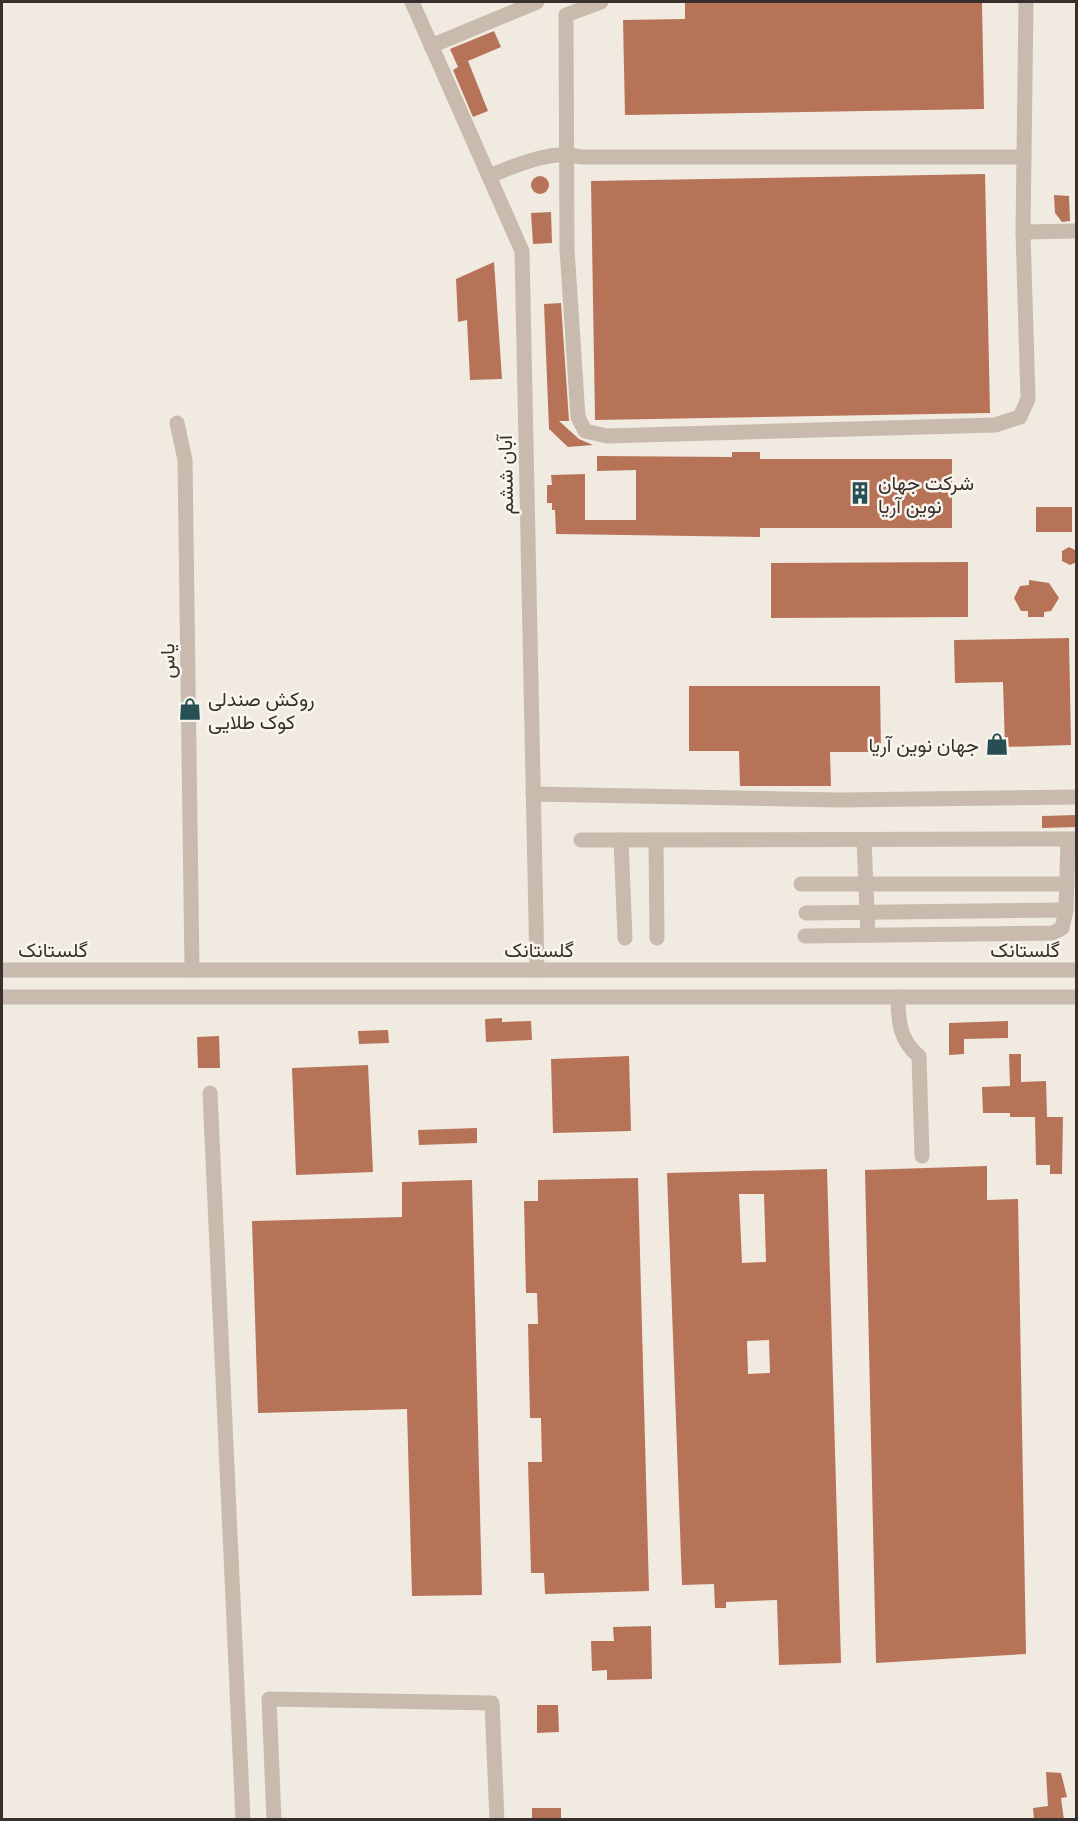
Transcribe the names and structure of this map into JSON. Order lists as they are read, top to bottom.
{
  "streets": {
    "street": ["آبان ششم", "یاس", "گلستانک"]
  },
  "crossings": [
    ["آبان ششم", "گلستانک"],
    ["یاس", "گلستانک"]
  ],
  "places": {
    "building": ["شرکت جهان نوین آریا"],
    "shop": ["روکش صندلی کوک طلایی", "جهان نوین آریا"]
  }
}
